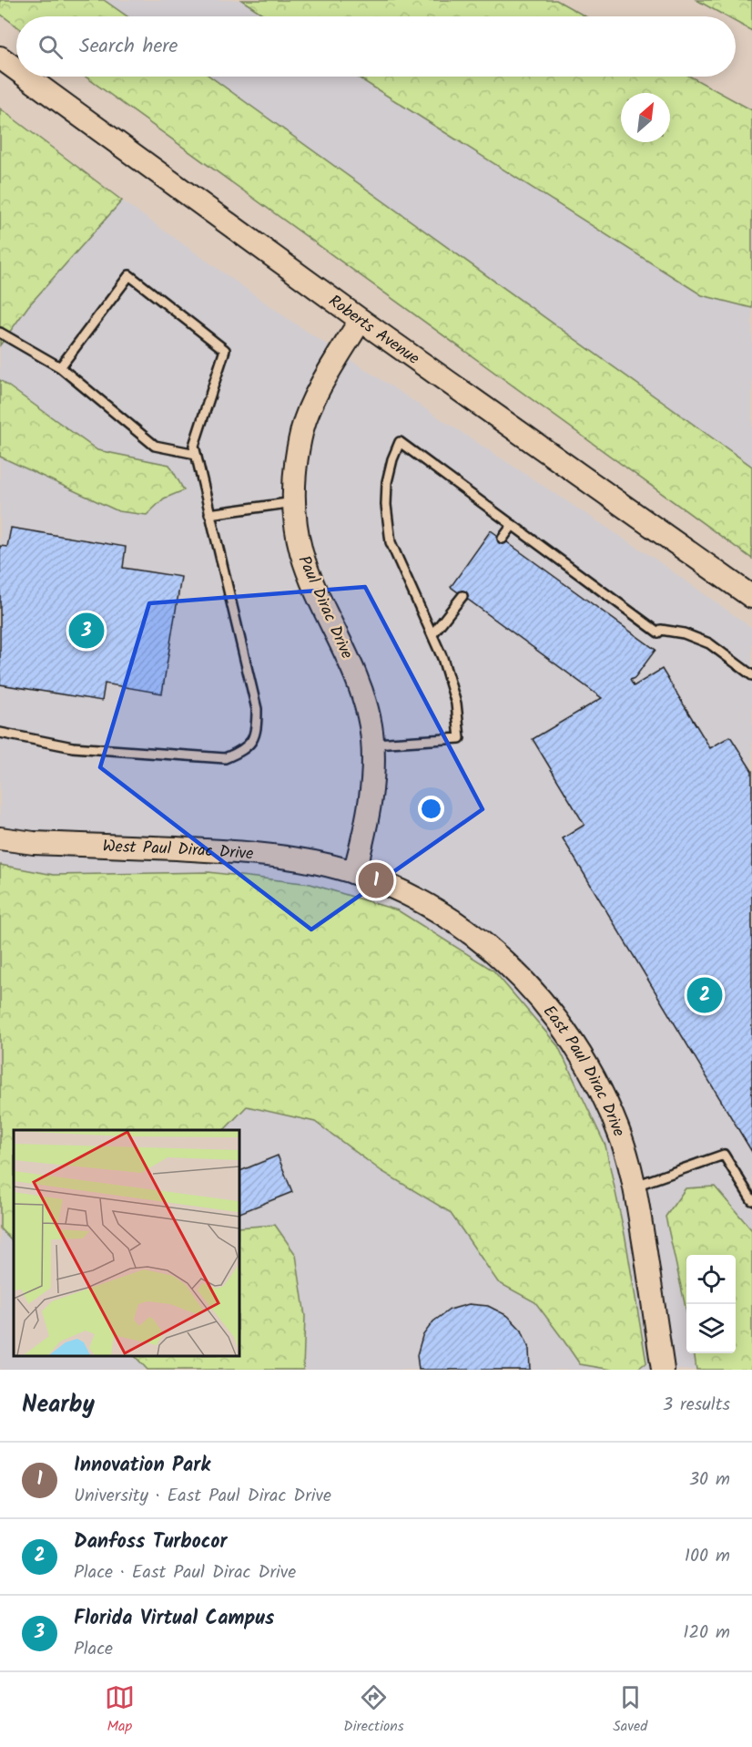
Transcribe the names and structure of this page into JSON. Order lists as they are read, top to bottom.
{
  "streets": {
    "street": [
      "Roberts Avenue",
      "Paul Dirac Drive",
      "West Paul Dirac Drive",
      "East Paul Dirac Drive"
    ]
  },
  "crossings": [
    ["Roberts Avenue", "Paul Dirac Drive"],
    ["Paul Dirac Drive", "West Paul Dirac Drive"],
    ["Paul Dirac Drive", "East Paul Dirac Drive"],
    ["West Paul Dirac Drive", "East Paul Dirac Drive"]
  ],
  "north": "top right",
  "page": {
    "search": "Search here",
    "pins": ["3", "1", "2"],
    "heading": ["Nearby", "3 results"],
    "list": [
      {
        "mark": "1",
        "name": "Innovation Park",
        "note": "University · East Paul Dirac Drive",
        "value": "30 m"
      },
      {
        "mark": "2",
        "name": "Danfoss Turbocor",
        "note": "Place · East Paul Dirac Drive",
        "value": "100 m"
      },
      {
        "mark": "3",
        "name": "Florida Virtual Campus",
        "note": "Place",
        "value": "120 m"
      }
    ],
    "nav": ["Map", "Directions", "Saved"]
  }
}
